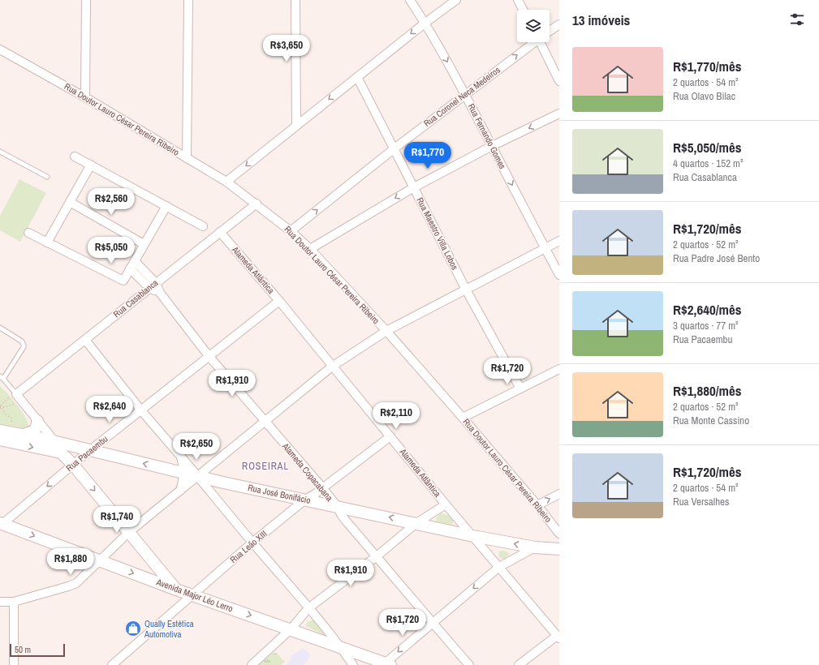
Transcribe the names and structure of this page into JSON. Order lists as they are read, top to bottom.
{
  "streets": {
    "street": [
      "Rua Coronel Neca Medeiros",
      "Rua Doutor Lauro César Pereira Ribeiro",
      "Rua Fernando Gomes",
      "Rua Maestro Villa Lobos",
      "Alameda Atlântica",
      "Rua Casablanca",
      "Rua Pacaembu",
      "Alameda Copacabana",
      "Rua José Bonifácio",
      "Rua Leão XIII",
      "Avenida Major Léo Lerro"
    ]
  },
  "crossings": [
    ["Rua Coronel Neca Medeiros", "Rua Doutor Lauro César Pereira Ribeiro"],
    ["Rua Coronel Neca Medeiros", "Rua Fernando Gomes"],
    ["Rua Coronel Neca Medeiros", "Rua Maestro Villa Lobos"],
    ["Rua Doutor Lauro César Pereira Ribeiro", "Rua Casablanca"],
    ["Alameda Atlântica", "Rua Casablanca"],
    ["Alameda Atlântica", "Rua Pacaembu"],
    ["Alameda Atlântica", "Rua José Bonifácio"],
    ["Alameda Atlântica", "Rua Leão XIII"],
    ["Rua Casablanca", "Alameda Copacabana"],
    ["Rua Pacaembu", "Alameda Copacabana"],
    ["Rua Pacaembu", "Rua José Bonifácio"],
    ["Rua Pacaembu", "Avenida Major Léo Lerro"],
    ["Alameda Copacabana", "Rua José Bonifácio"],
    ["Alameda Copacabana", "Rua Leão XIII"],
    ["Rua José Bonifácio", "Rua Leão XIII"],
    ["Rua Leão XIII", "Avenida Major Léo Lerro"]
  ],
  "one_way": ["Rua Fernando Gomes", "Rua José Bonifácio", "Avenida Major Léo Lerro"],
  "districts": ["ROSEIRAL"],
  "places": {
    "shop": ["Qually Estética Automotiva"]
  },
  "scale_bar": "50 m",
  "page": {
    "heading": "13 imóveis",
    "price": [
      "R$3,650",
      "R$1,770",
      "R$2,560",
      "R$5,050",
      "R$1,720",
      "R$1,910",
      "R$2,640",
      "R$2,110",
      "R$2,650",
      "R$1,740",
      "R$1,880",
      "R$1,910",
      "R$1,720"
    ],
    "list": [
      {
        "name": "R$1,770/mês",
        "note": "2 quartos · 54 m² · Rua Olavo Bilac"
      },
      {
        "name": "R$5,050/mês",
        "note": "4 quartos · 152 m² · Rua Casablanca"
      },
      {
        "name": "R$1,720/mês",
        "note": "2 quartos · 52 m² · Rua Padre José Bento"
      },
      {
        "name": "R$2,640/mês",
        "note": "3 quartos · 77 m² · Rua Pacaembu"
      },
      {
        "name": "R$1,880/mês",
        "note": "2 quartos · 52 m² · Rua Monte Cassino"
      },
      {
        "name": "R$1,720/mês",
        "note": "2 quartos · 54 m² · Rua Versalhes"
      }
    ],
    "scale": "50 m"
  }
}
